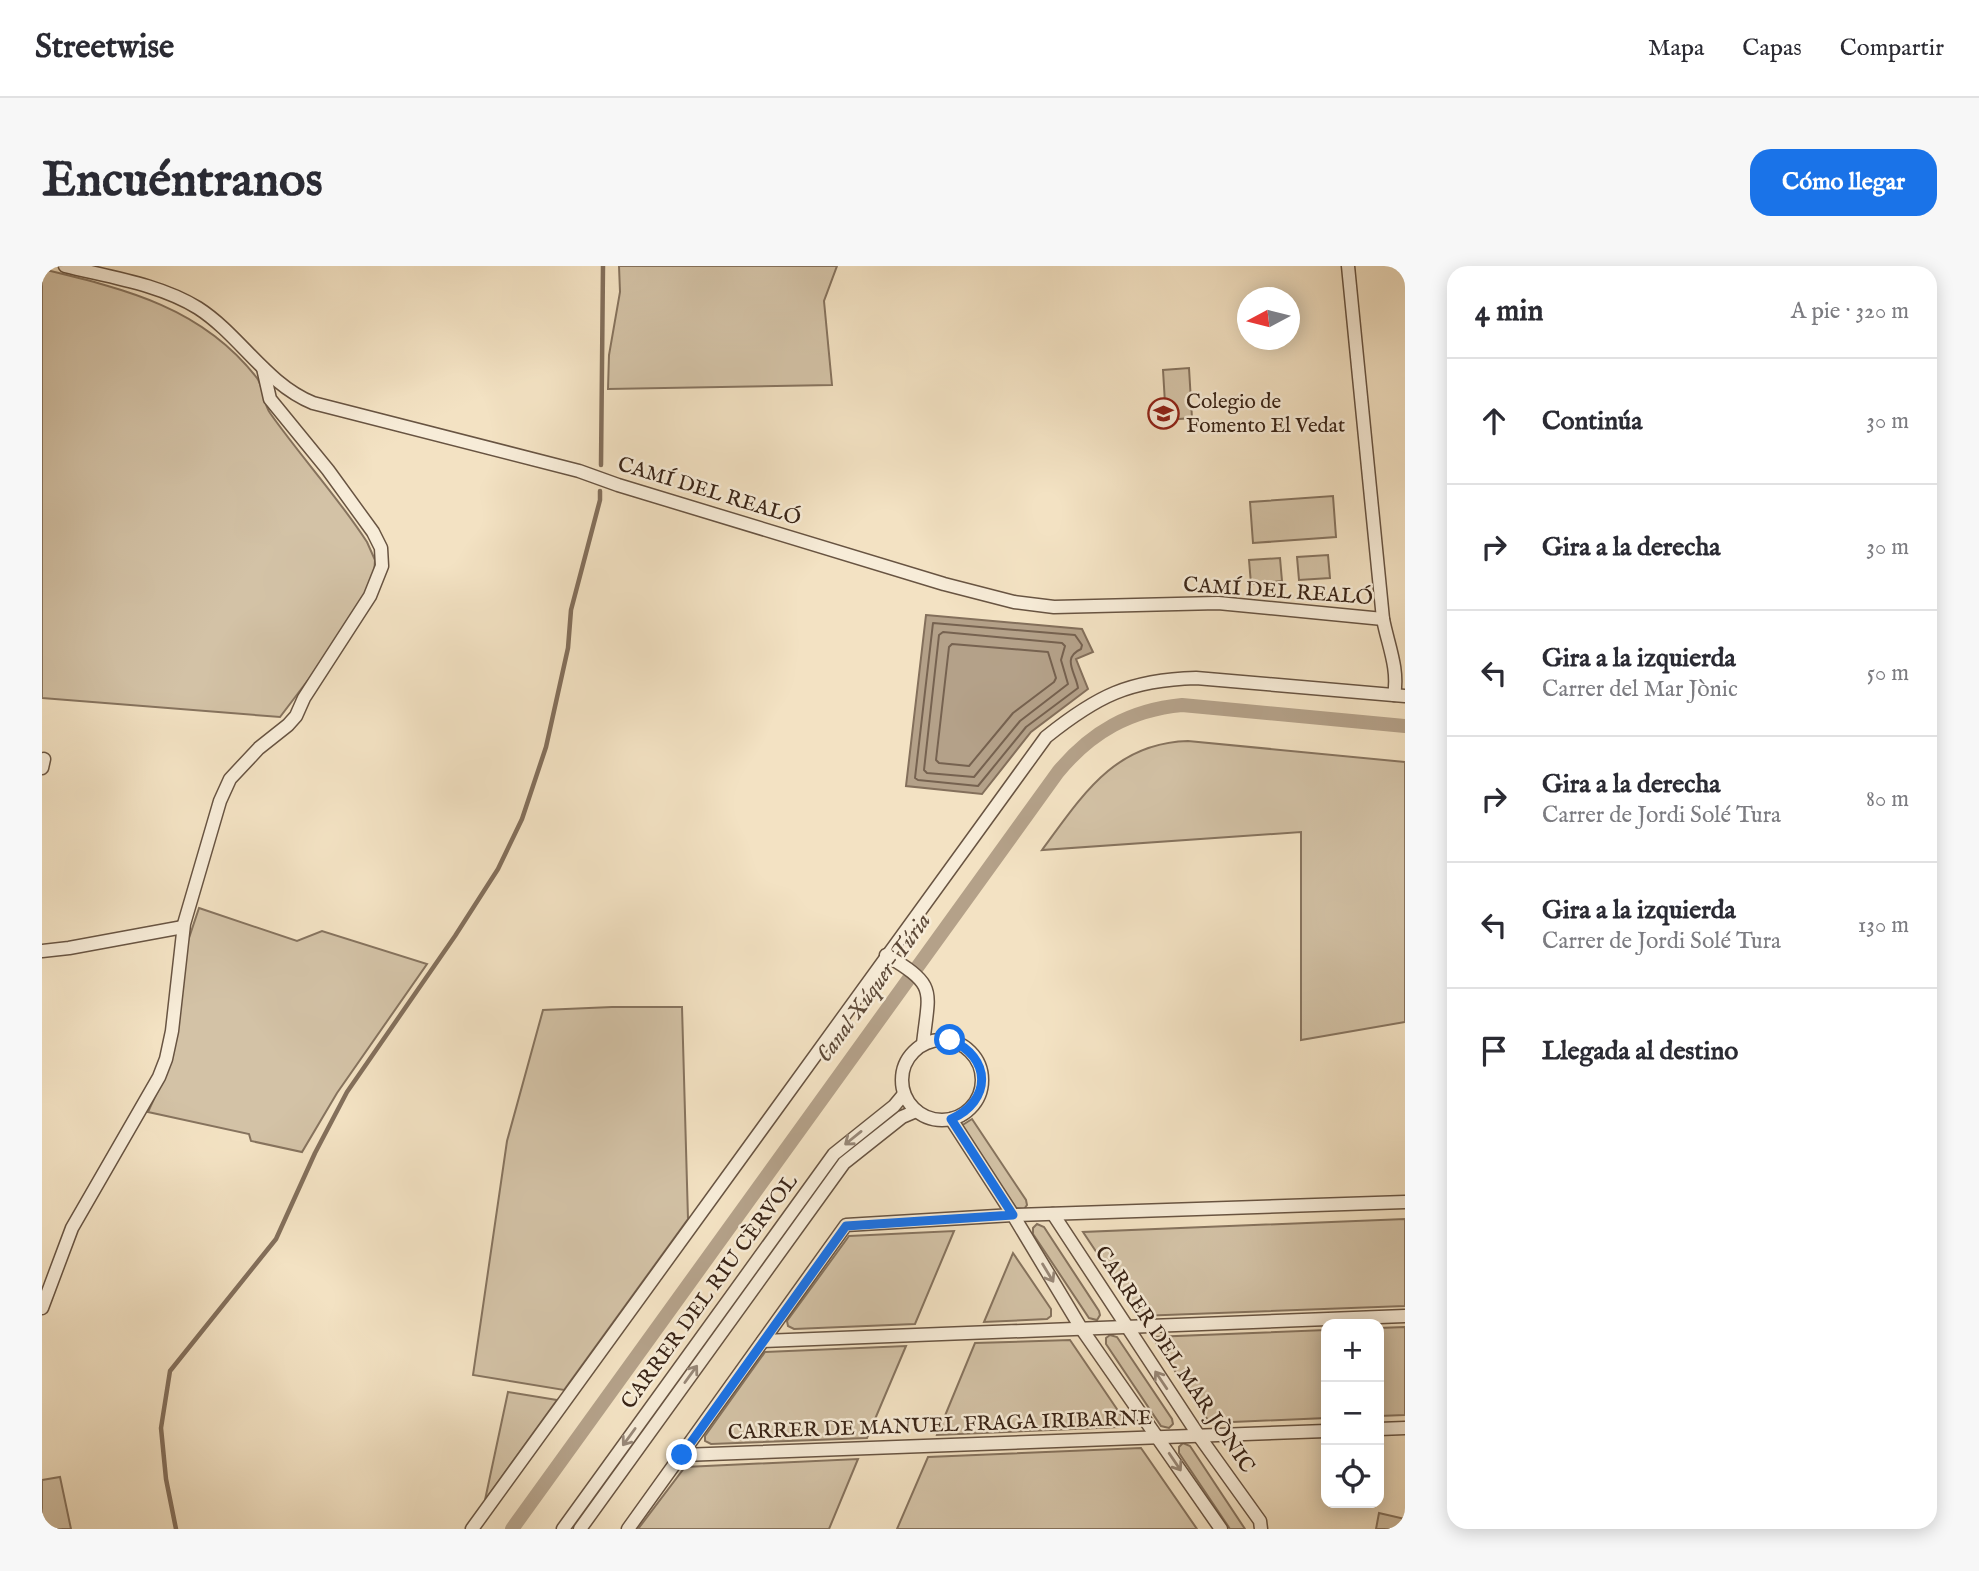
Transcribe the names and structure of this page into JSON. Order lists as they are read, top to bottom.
{
  "streets": {
    "street": [
      "CAMÍ DEL REALÓ",
      "CARRER DEL RIU CÈRVOL",
      "CARRER DEL MAR JÒNIC",
      "CARRER DE MANUEL FRAGA IRIBARNE"
    ]
  },
  "crossings": [
    ["CARRER DEL MAR JÒNIC", "CARRER DE MANUEL FRAGA IRIBARNE"]
  ],
  "water": ["Canal Xúquer-Túria"],
  "places": {
    "school or university": ["Colegio de Fomento El Vedat"]
  },
  "north": "left",
  "page": {
    "header": "Streetwise",
    "nav": ["Mapa", "Capas", "Compartir"],
    "buttons": "Cómo llegar",
    "title": "Encuéntranos",
    "heading": ["4 min", "A pie · 320 m"],
    "list": [
      ["Continúa", "30 m"],
      ["Gira a la derecha", "30 m"],
      ["Gira a la izquierda", "Carrer del Mar Jònic", "50 m"],
      ["Gira a la derecha", "Carrer de Jordi Solé Tura", "80 m"],
      ["Gira a la izquierda", "Carrer de Jordi Solé Tura", "130 m"],
      "Llegada al destino"
    ],
    "map_buttons": ["+", "−"]
  }
}
